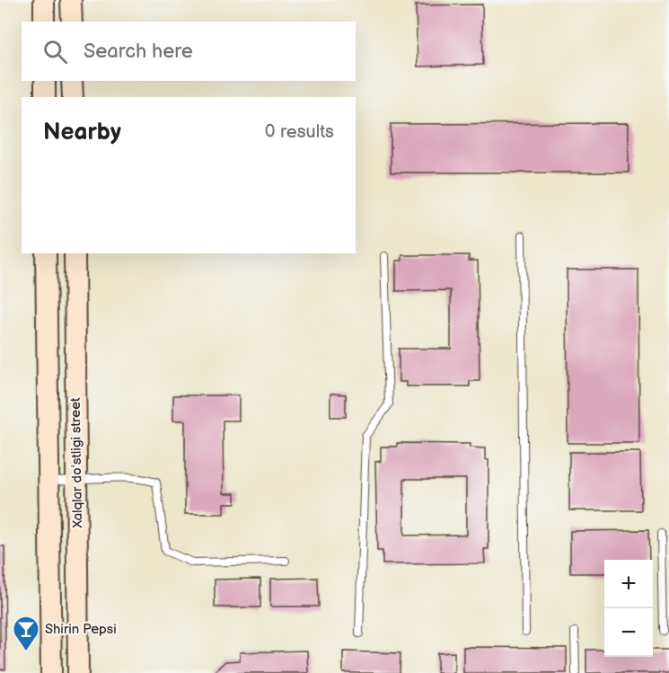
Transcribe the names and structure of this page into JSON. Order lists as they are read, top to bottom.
{
  "streets": {
    "main road": ["Xalqlar doʻstligi street"]
  },
  "places": {
    "bar": ["Shirin Pepsi"]
  },
  "page": {
    "search": "Search here",
    "heading": ["Nearby", "0 results"],
    "map_buttons": ["+", "−"]
  }
}
